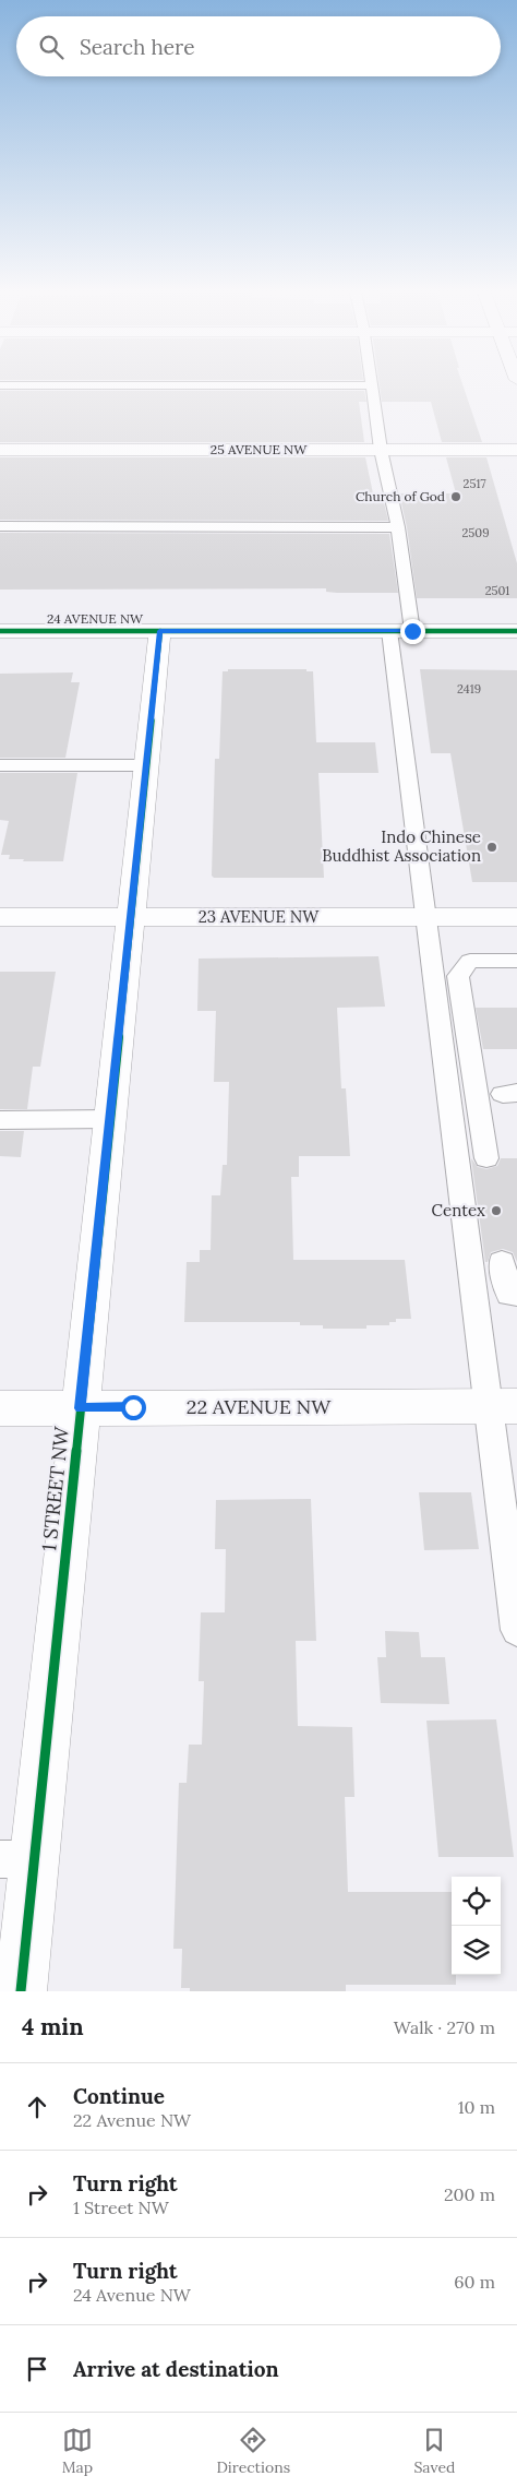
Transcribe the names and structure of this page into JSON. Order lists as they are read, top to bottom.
{
  "streets": {
    "street": [
      "25 AVENUE NW",
      "24 AVENUE NW",
      "23 AVENUE NW",
      "22 AVENUE NW",
      "1 STREET NW"
    ]
  },
  "crossings": [
    ["24 AVENUE NW", "1 STREET NW"],
    ["23 AVENUE NW", "1 STREET NW"],
    ["22 AVENUE NW", "1 STREET NW"]
  ],
  "places": ["Church of God", "Indo Chinese Buddhist Association", "Centex"],
  "house_numbers": [
    "2517",
    "2509",
    "2501",
    "2419"
  ],
  "page": {
    "search": "Search here",
    "heading": ["4 min", "Walk · 270 m"],
    "list": [
      ["Continue", "22 Avenue NW", "10 m"],
      ["Turn right", "1 Street NW", "200 m"],
      ["Turn right", "24 Avenue NW", "60 m"],
      "Arrive at destination"
    ],
    "nav": ["Map", "Directions", "Saved"]
  }
}
